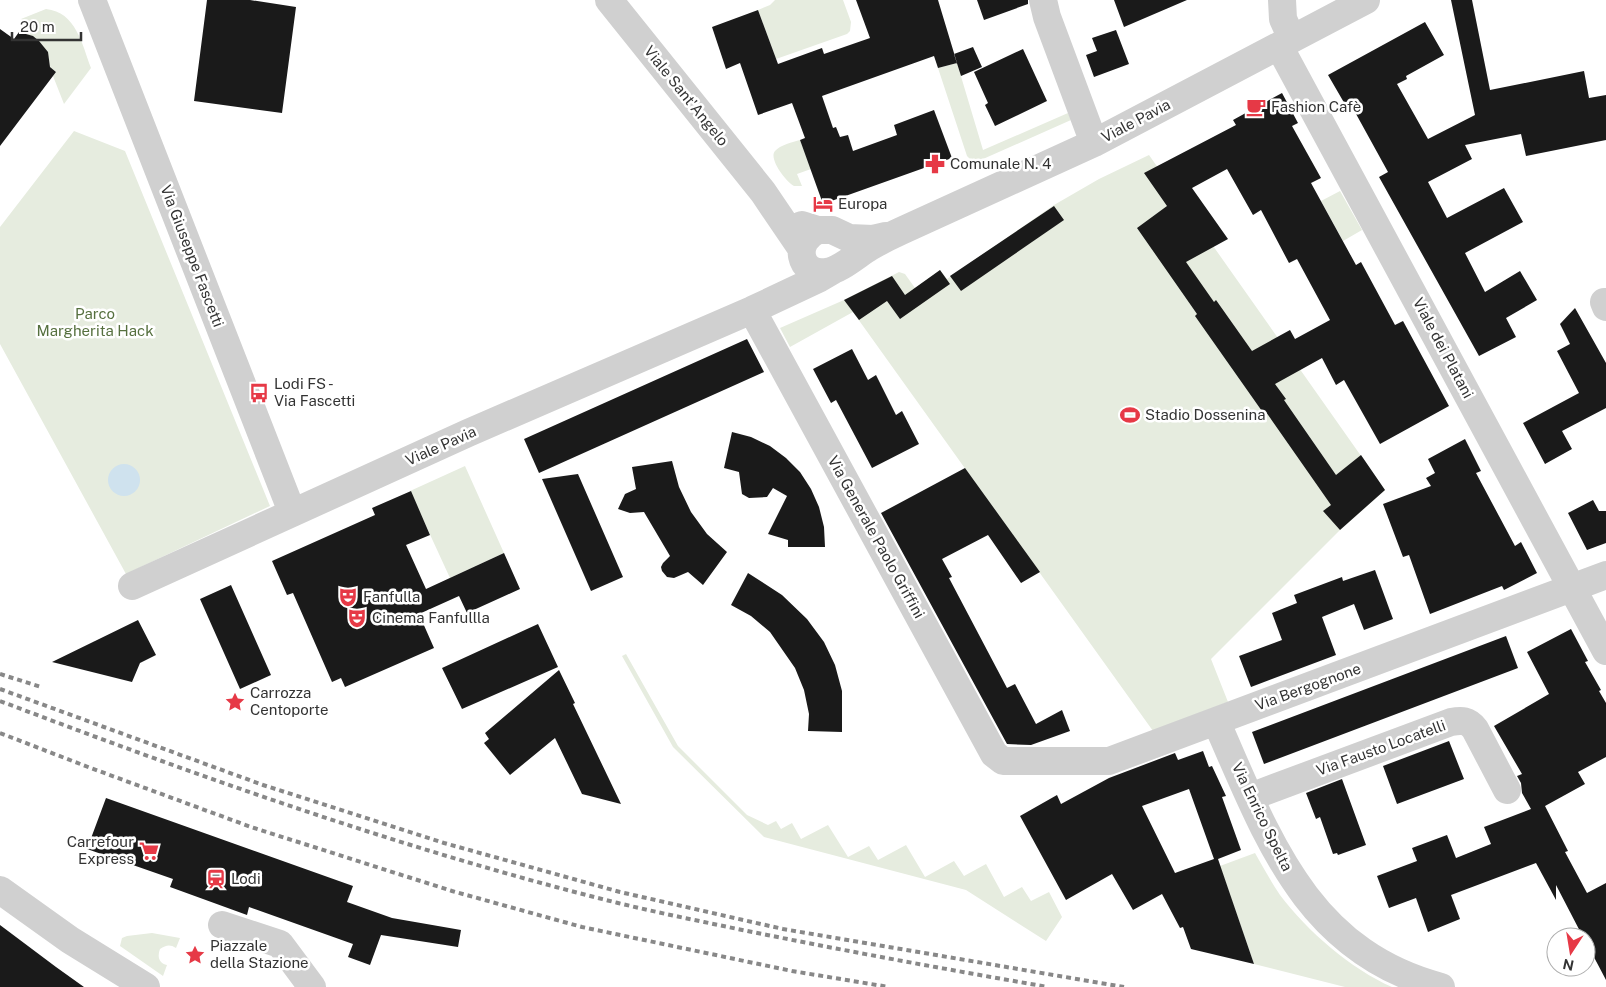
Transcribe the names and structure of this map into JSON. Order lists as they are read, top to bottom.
{
  "streets": {
    "street": [
      "Viale Sant'Angelo",
      "Viale Pavia",
      "Via Giuseppe Fascetti",
      "Viale dei Platani",
      "Via Generale Paolo Griffini",
      "Via Bergognone",
      "Via Fausto Locatelli",
      "Via Enrico Spelta"
    ]
  },
  "crossings": [
    ["Viale Pavia", "Via Giuseppe Fascetti"],
    ["Viale Pavia", "Viale dei Platani"],
    ["Viale Pavia", "Via Generale Paolo Griffini"],
    ["Viale dei Platani", "Via Bergognone"],
    ["Via Generale Paolo Griffini", "Via Bergognone"],
    ["Via Bergognone", "Via Enrico Spelta"],
    ["Via Fausto Locatelli", "Via Enrico Spelta"]
  ],
  "parks": ["Parco Margherita Hack"],
  "places": {
    "cafe": ["Fashion Cafè"],
    "pharmacy": ["Comunale N. 4"],
    "hotel": ["Europa"],
    "bus stop": ["Lodi FS - Via Fascetti"],
    "sports": ["Stadio Dossenina"],
    "theatre": ["Fanfulla", "Cinema Fanfullla"],
    "place": ["Carrozza Centoporte", "Piazzale della Stazione"],
    "supermarket": ["Carrefour Express"],
    "station": ["Lodi"]
  },
  "scale_bar": "20 m",
  "north": "bottom"
}
